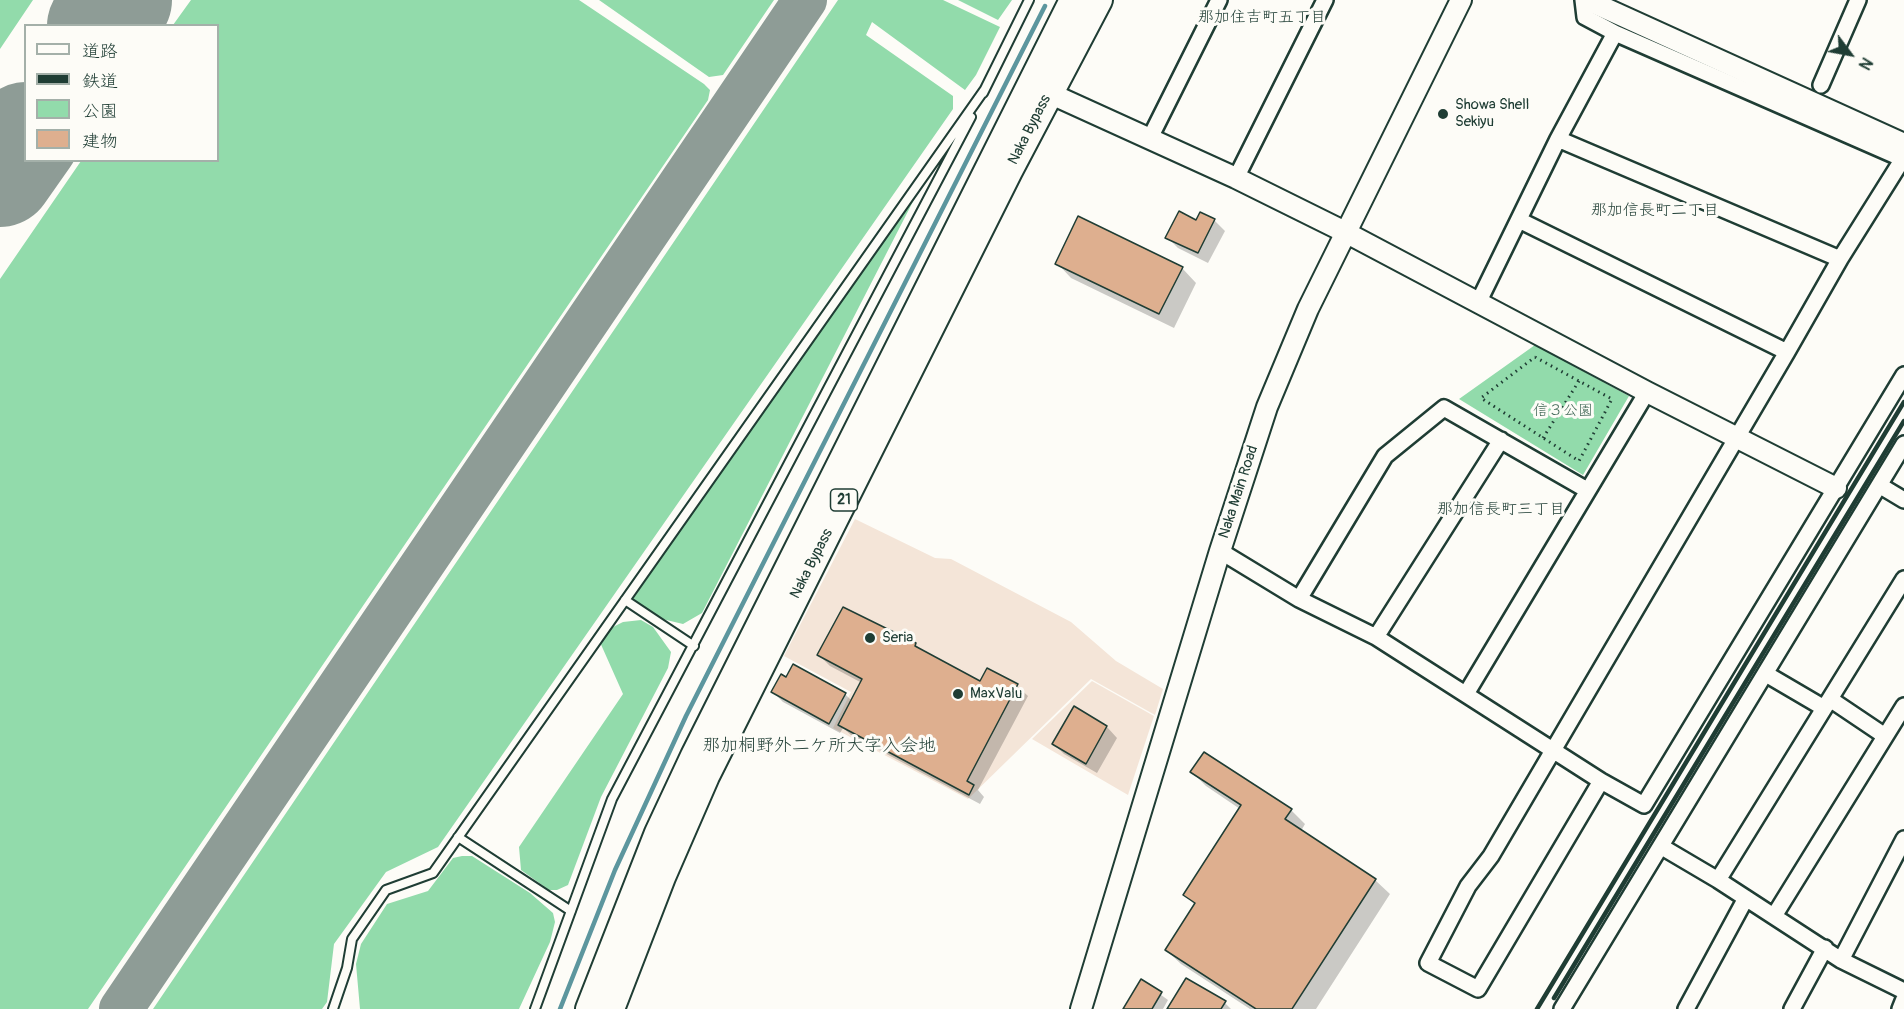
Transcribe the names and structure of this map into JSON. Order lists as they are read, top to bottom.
{
  "streets": {
    "highway": ["Naka Bypass", "21"],
    "street": ["Naka Main Road"]
  },
  "districts": [
    "那加住吉町五丁目",
    "那加信長町二丁目",
    "那加信長町三丁目",
    "那加桐野外二ケ所大字入会地"
  ],
  "parks": ["信３公園"],
  "places": ["Showa Shell Sekiyu", "Seria", "MaxValu"],
  "legend": [
    "道路",
    "鉄道",
    "公園",
    "建物"
  ],
  "north": "bottom right"
}
